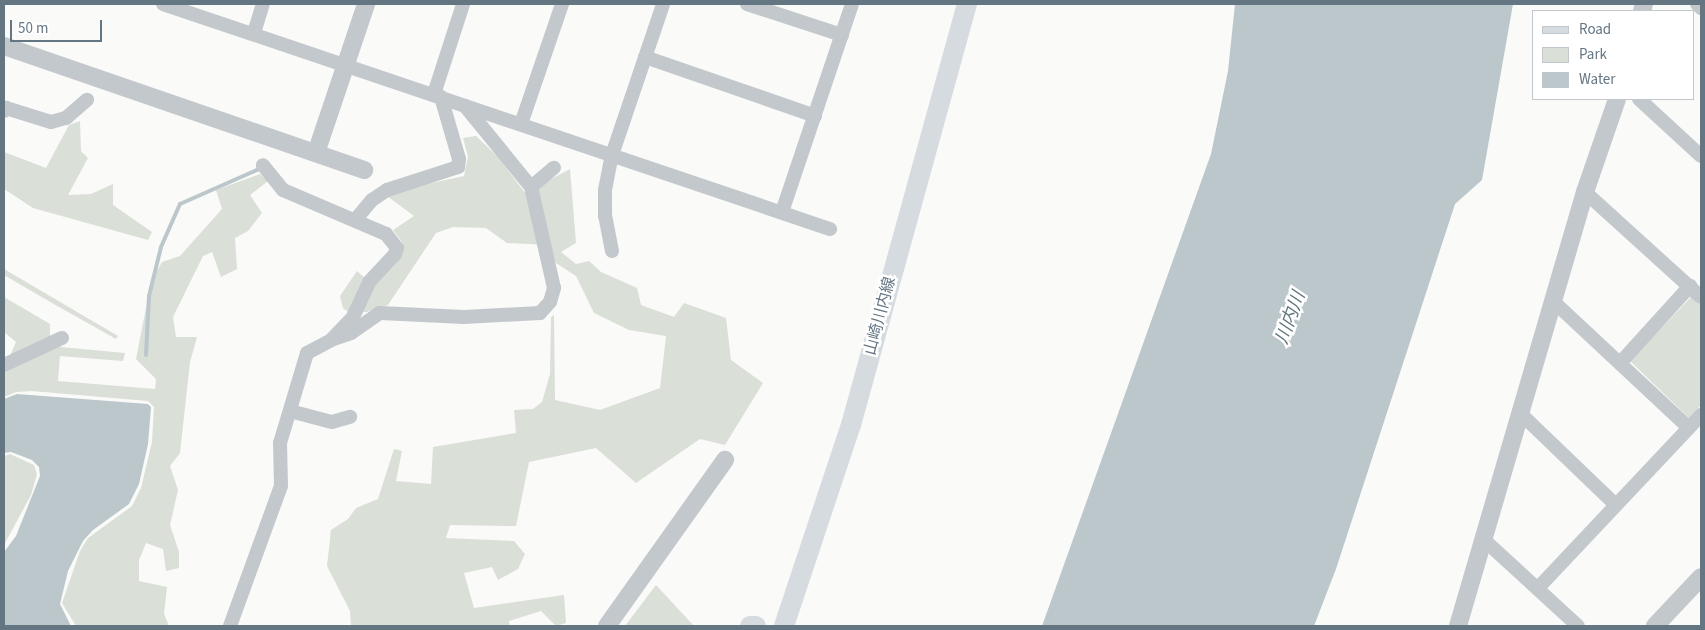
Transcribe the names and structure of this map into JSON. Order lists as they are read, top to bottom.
{
  "streets": {
    "main road": ["山崎川内線"]
  },
  "water": ["川内川"],
  "legend": ["Road", "Park", "Water"],
  "scale_bar": "50 m"
}
